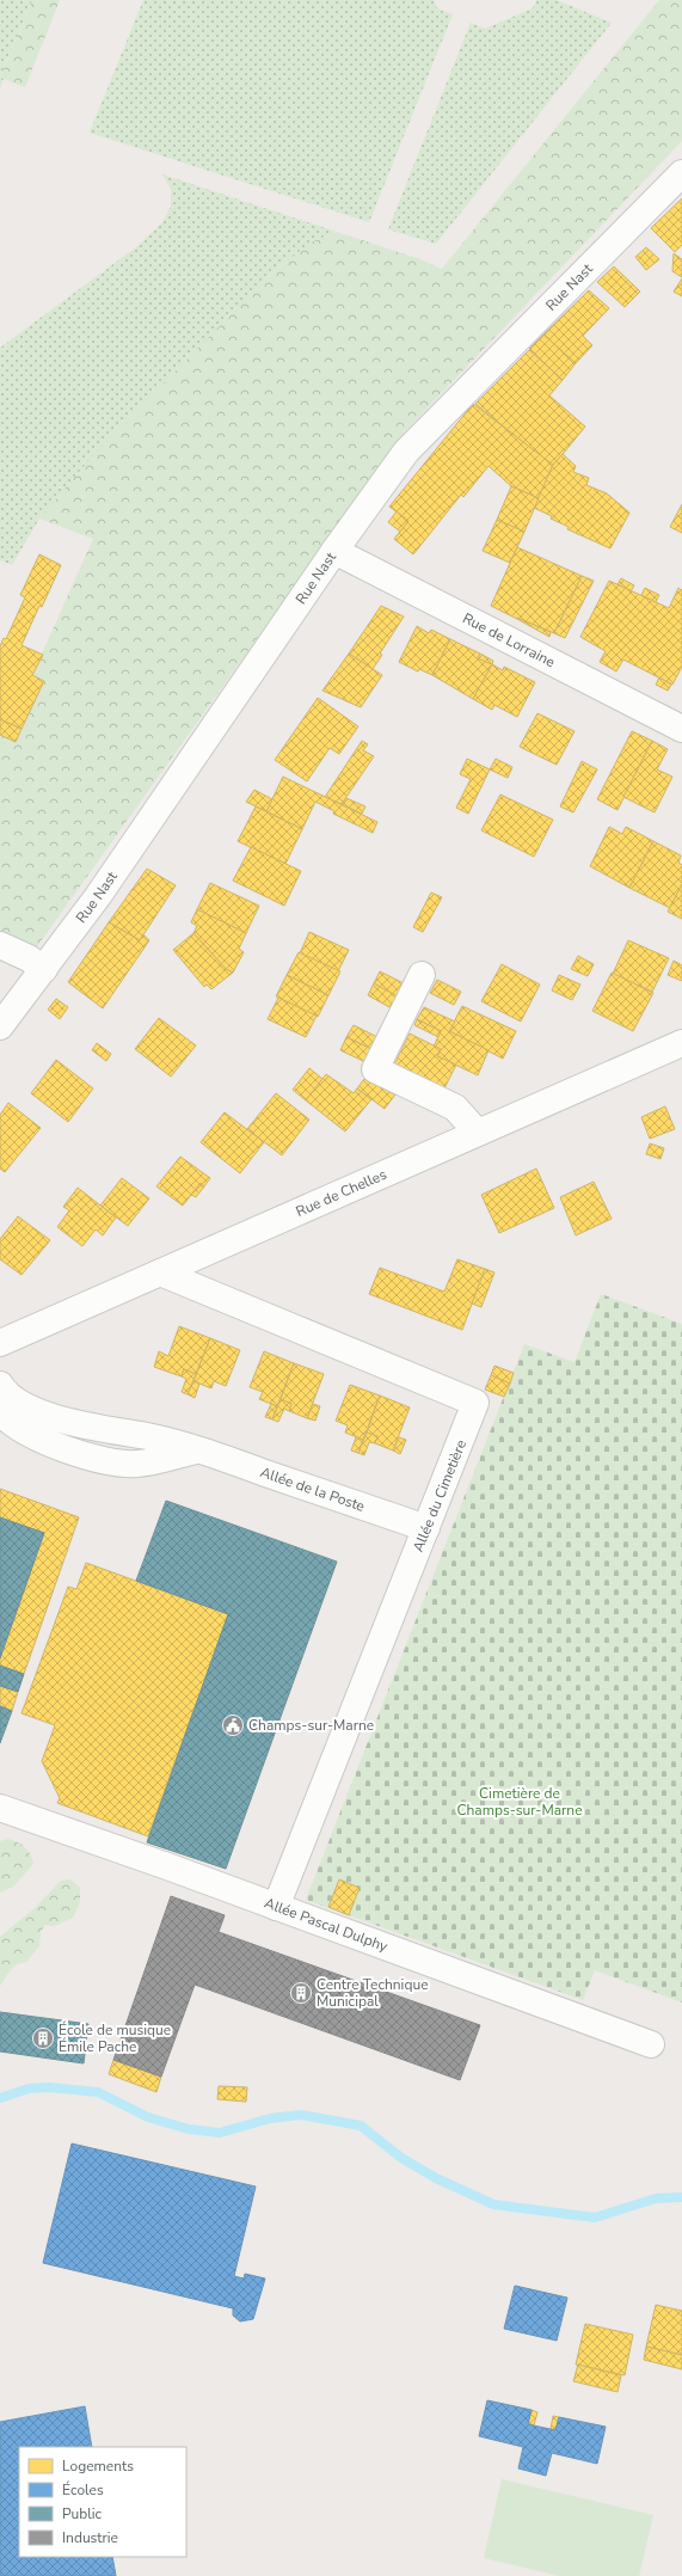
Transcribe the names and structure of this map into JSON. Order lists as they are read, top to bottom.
{
  "streets": {
    "street": [
      "Rue Nast",
      "Rue de Lorraine",
      "Rue de Chelles",
      "Allée de la Poste",
      "Allée du Cimetière",
      "Allée Pascal Dulphy"
    ]
  },
  "crossings": [
    ["Rue Nast", "Rue de Lorraine"],
    ["Rue de Chelles", "Allée du Cimetière"],
    ["Allée de la Poste", "Allée du Cimetière"],
    ["Allée du Cimetière", "Allée Pascal Dulphy"]
  ],
  "parks": ["Cimetière de Champs-sur-Marne"],
  "places": {
    "public building": ["Champs-sur-Marne"],
    "building": ["Centre Technique Municipal", "École de musique Émile Pache"]
  },
  "legend": [
    "Logements",
    "Écoles",
    "Public",
    "Industrie"
  ]
}
